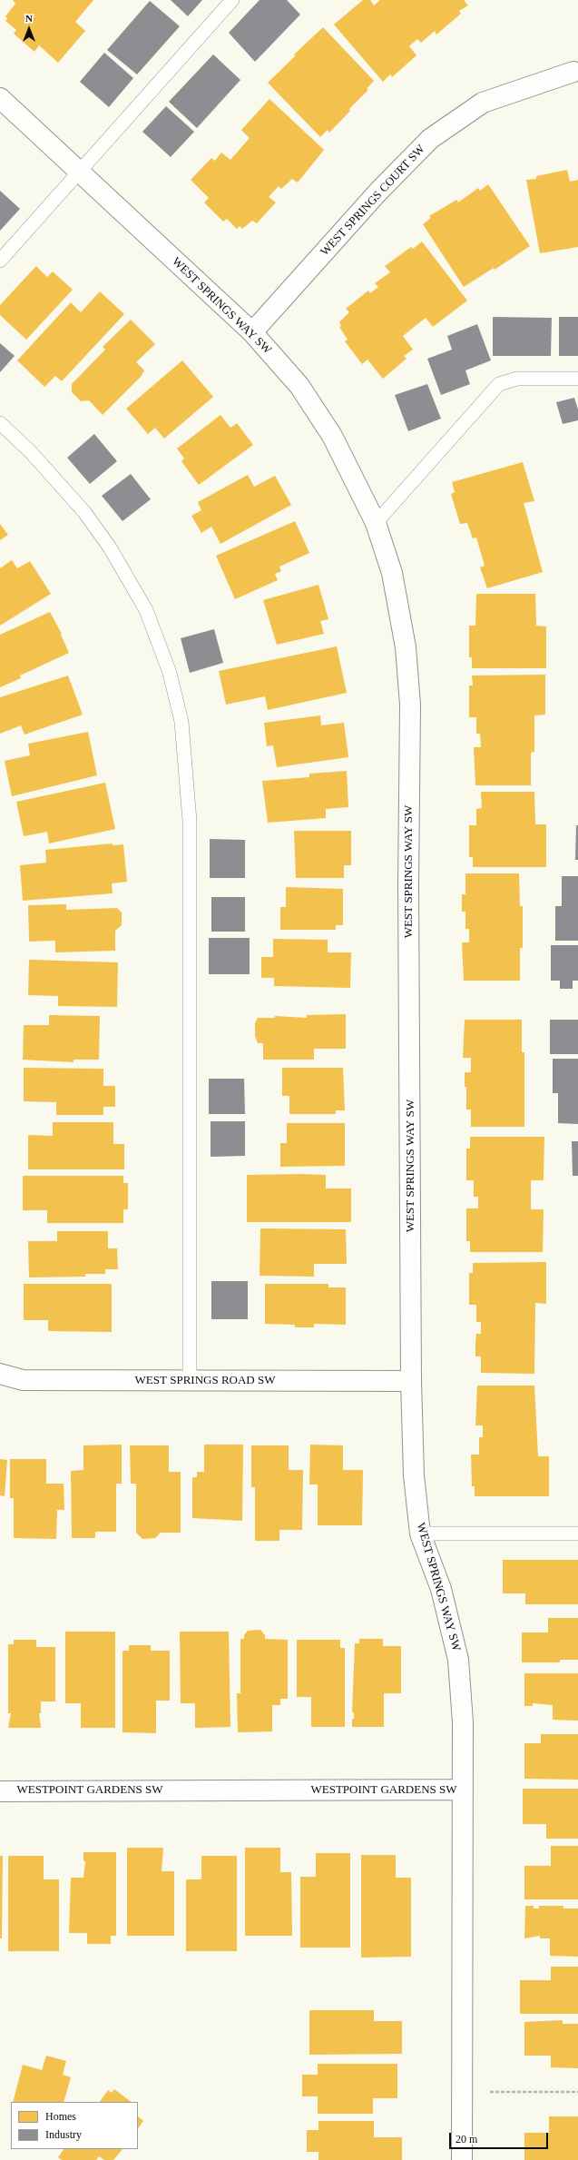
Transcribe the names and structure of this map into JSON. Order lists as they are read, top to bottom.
{
  "streets": {
    "street": [
      "WEST SPRINGS COURT SW",
      "WEST SPRINGS WAY SW",
      "WEST SPRINGS ROAD SW",
      "WESTPOINT GARDENS SW"
    ]
  },
  "crossings": [
    ["WEST SPRINGS COURT SW", "WEST SPRINGS WAY SW"],
    ["WEST SPRINGS WAY SW", "WEST SPRINGS ROAD SW"],
    ["WEST SPRINGS WAY SW", "WESTPOINT GARDENS SW"]
  ],
  "legend": ["Homes", "Industry"],
  "scale_bar": "20 m",
  "north": "top"
}
